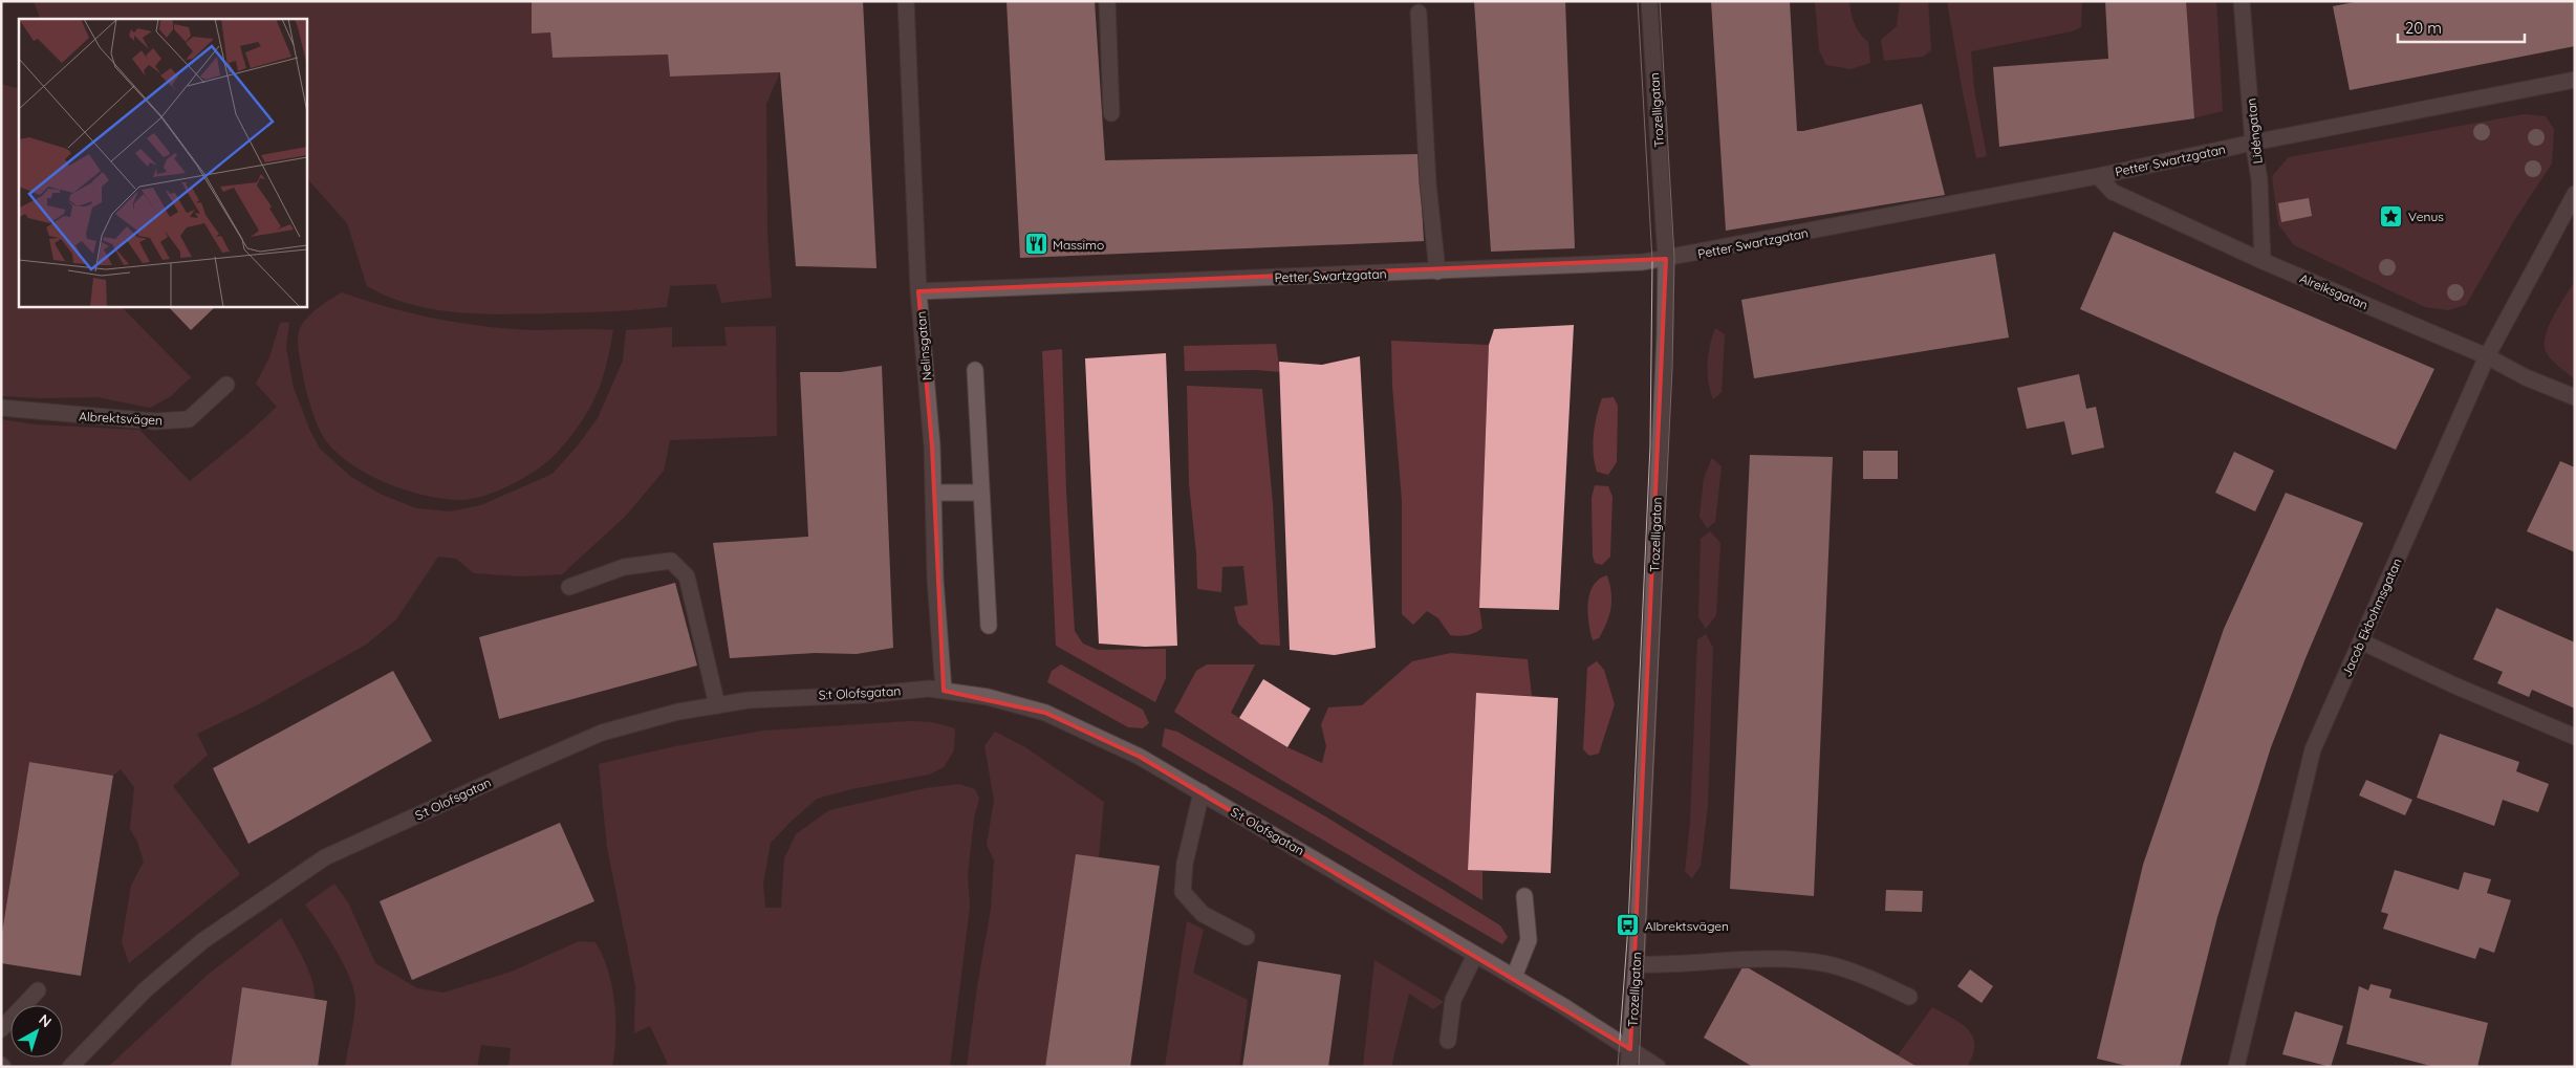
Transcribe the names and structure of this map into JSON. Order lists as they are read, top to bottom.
{
  "streets": {
    "street": [
      "Trozelligatan",
      "Lidéngatan",
      "Petter Swartzgatan",
      "Alreiksgatan",
      "Nelinsgatan",
      "Albrektsvägen",
      "Jacob Ekbohmsgatan",
      "S:t Olofsgatan"
    ]
  },
  "crossings": [
    ["Trozelligatan", "Petter Swartzgatan"],
    ["Trozelligatan", "S:t Olofsgatan"],
    ["Lidéngatan", "Petter Swartzgatan"],
    ["Lidéngatan", "Alreiksgatan"],
    ["Petter Swartzgatan", "Alreiksgatan"],
    ["Petter Swartzgatan", "Nelinsgatan"],
    ["Alreiksgatan", "Jacob Ekbohmsgatan"],
    ["Nelinsgatan", "S:t Olofsgatan"]
  ],
  "places": {
    "place": ["Venus"],
    "restaurant": ["Massimo"],
    "bus stop": ["Albrektsvägen"]
  },
  "scale_bar": "20 m",
  "north": "top right"
}
